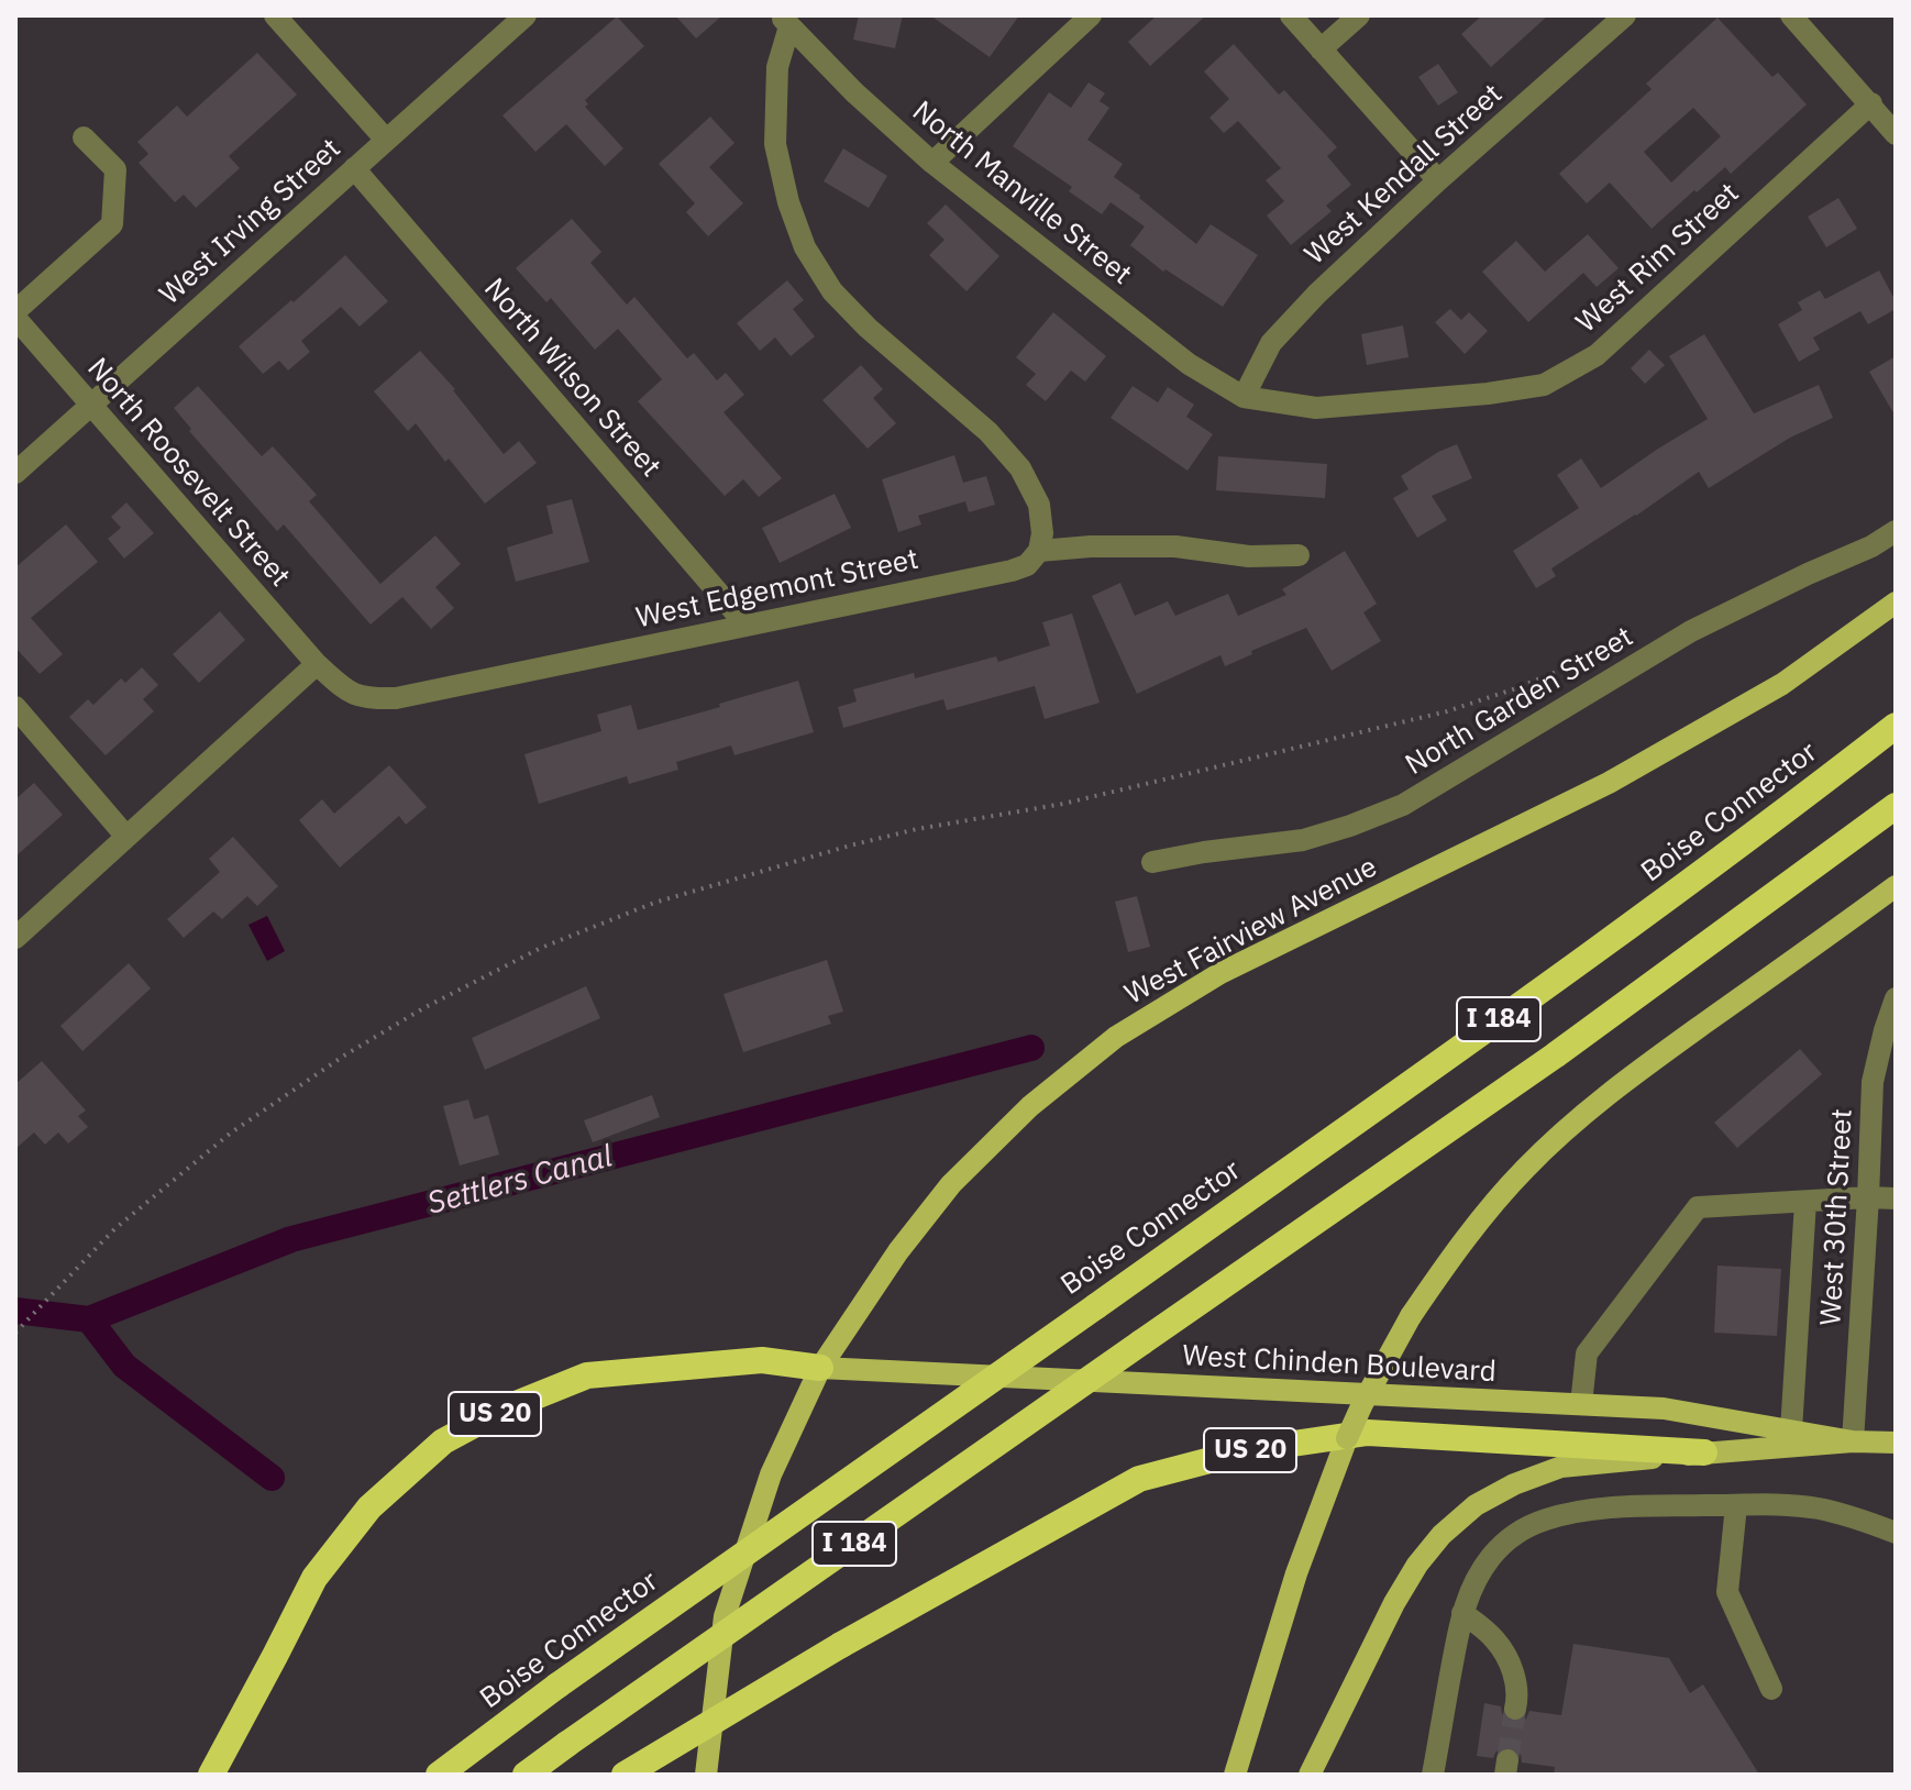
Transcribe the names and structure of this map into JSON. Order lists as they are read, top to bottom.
{
  "streets": {
    "highway": ["Boise Connector", "I 184", "US 20"],
    "main road": ["West Fairview Avenue", "West Chinden Boulevard"],
    "street": [
      "West Kendall Street",
      "North Manville Street",
      "West Irving Street",
      "West Rim Street",
      "North Wilson Street",
      "North Roosevelt Street",
      "West Edgemont Street",
      "North Garden Street",
      "West 30th Street"
    ]
  },
  "crossings": [
    ["West Kendall Street", "North Manville Street"],
    ["West Kendall Street", "West Rim Street"],
    ["North Manville Street", "West Rim Street"],
    ["West Irving Street", "North Wilson Street"],
    ["West Irving Street", "North Roosevelt Street"],
    ["North Wilson Street", "West Edgemont Street"],
    ["North Roosevelt Street", "West Edgemont Street"],
    ["West Fairview Avenue", "West Chinden Boulevard"],
    ["West Fairview Avenue", "US 20"],
    ["West 30th Street", "West Chinden Boulevard"],
    ["West Chinden Boulevard", "US 20"]
  ],
  "water": ["Settlers Canal"]
}
